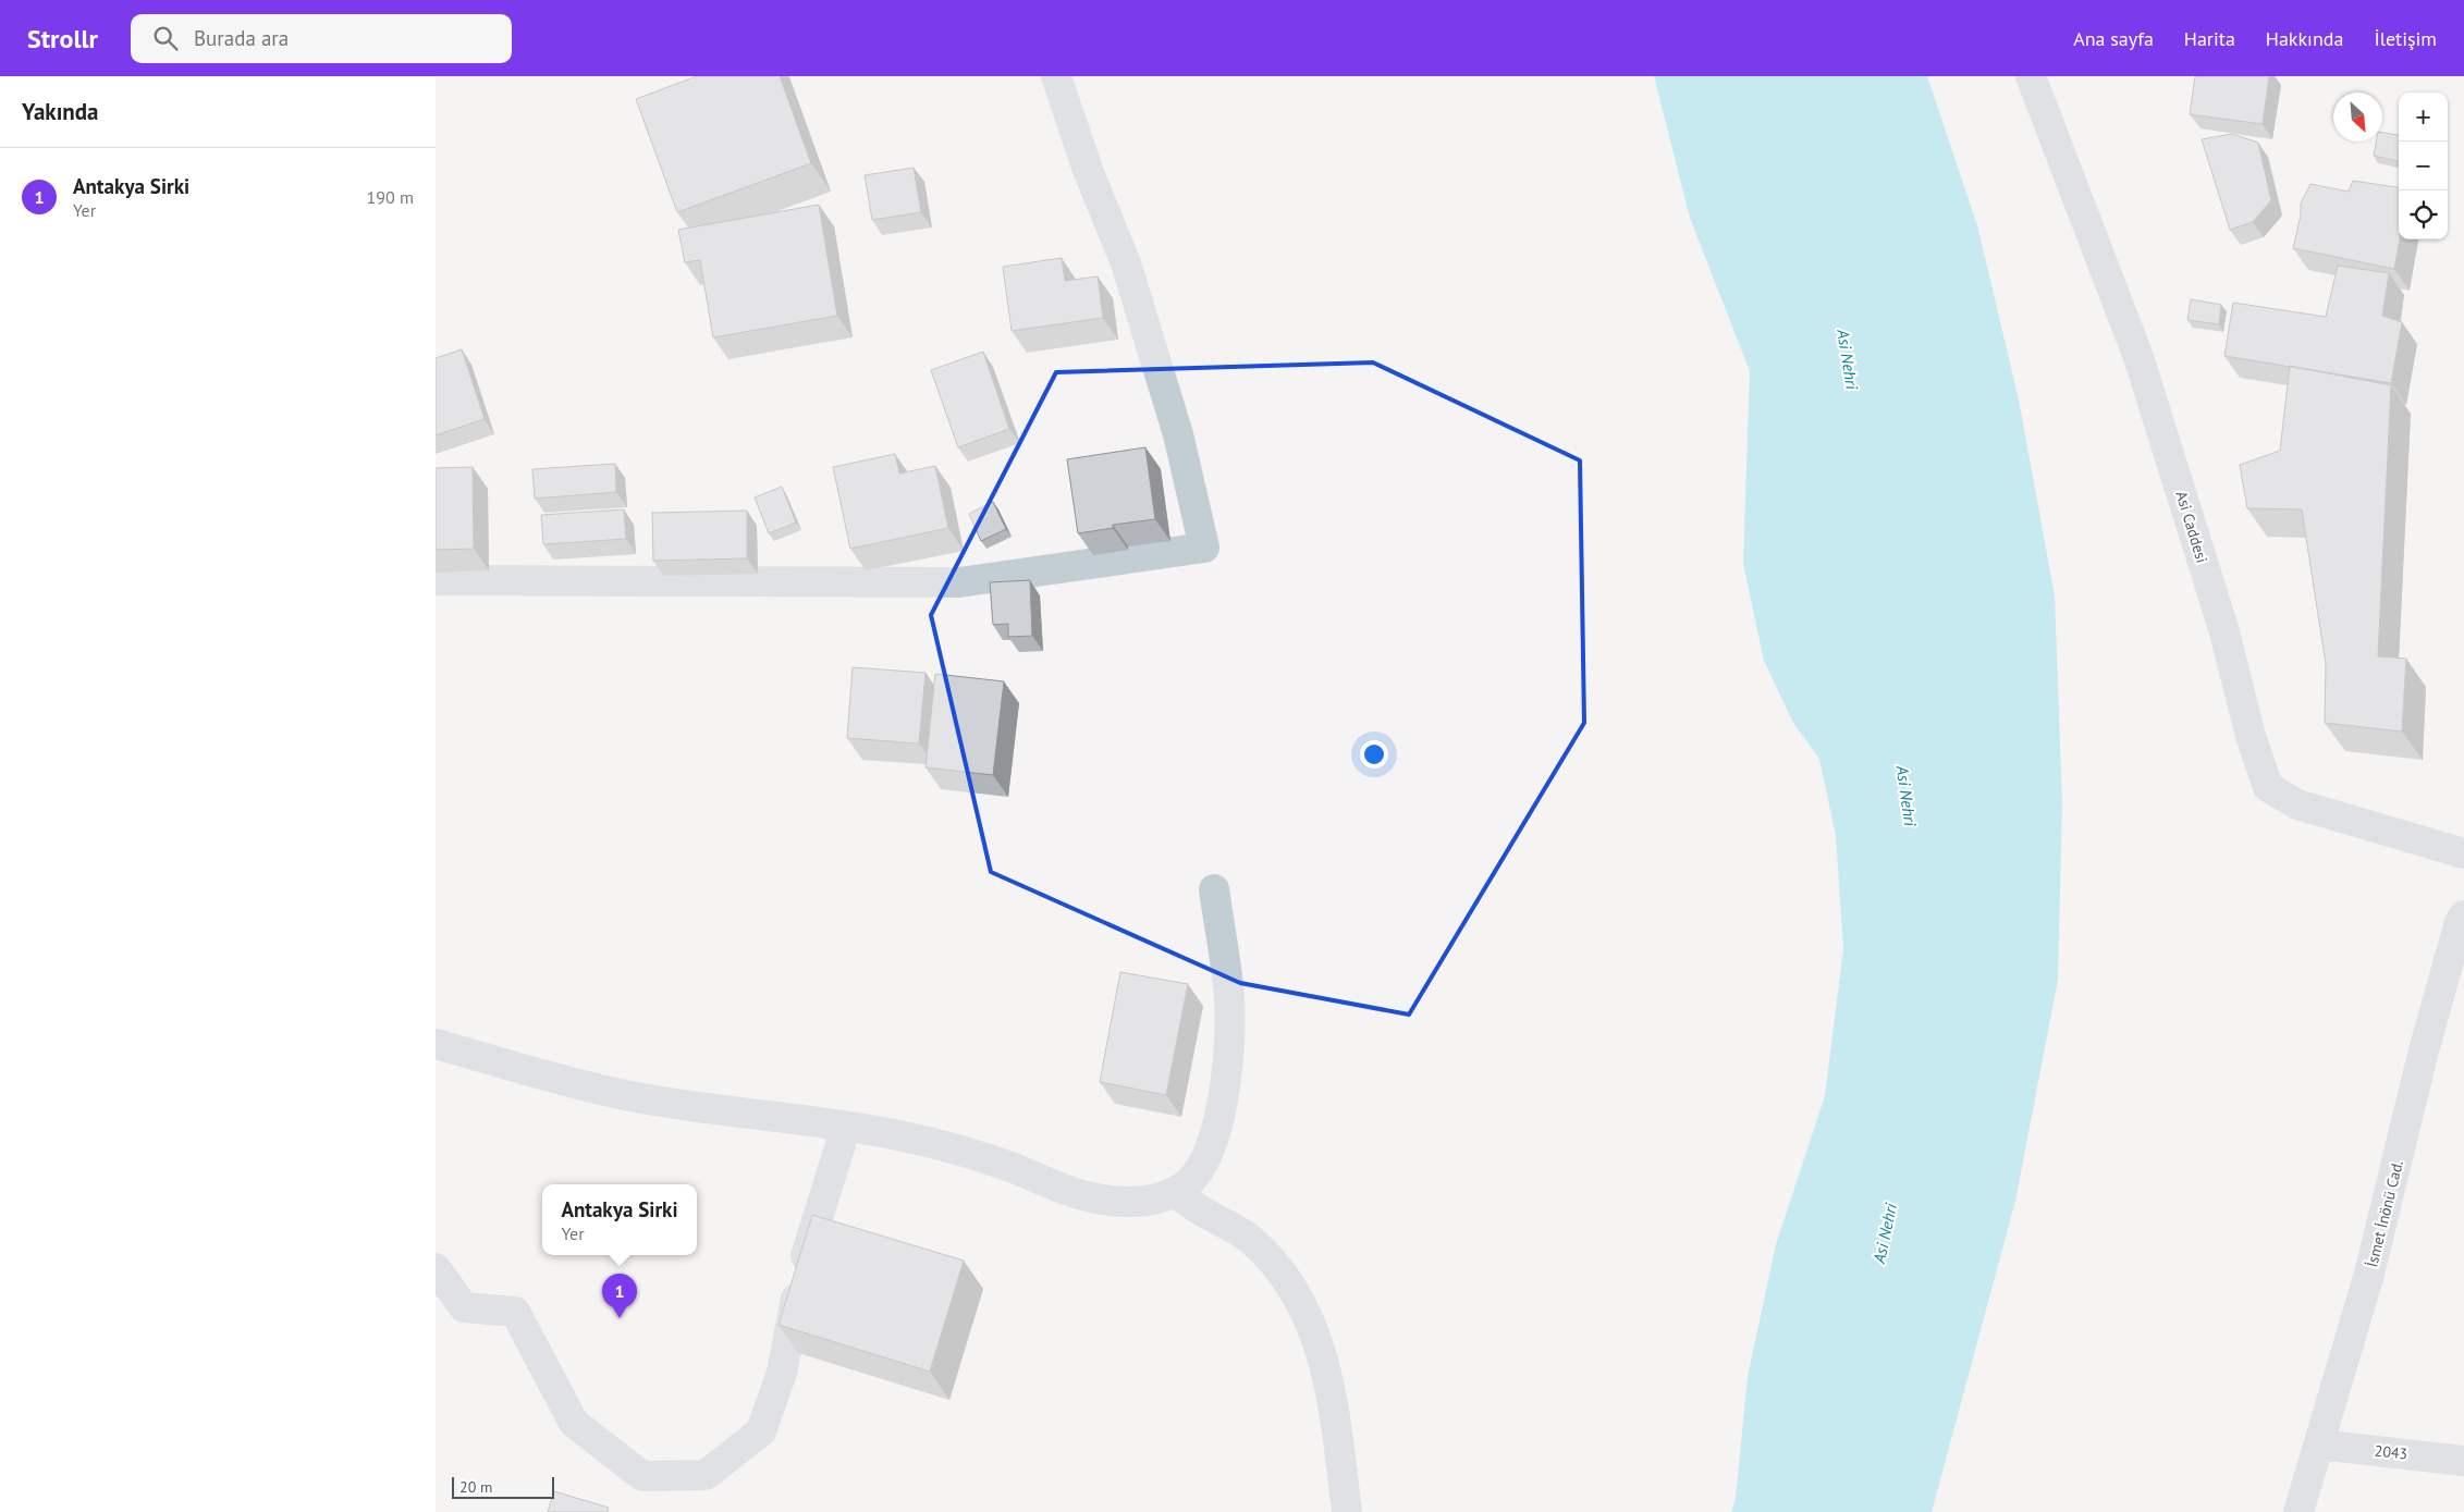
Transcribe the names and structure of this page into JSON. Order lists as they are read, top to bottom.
{
  "streets": {
    "street": ["Asi Caddesi", "İsmet İnönü Cad.", "2043"]
  },
  "crossings": [
    ["İsmet İnönü Cad.", "2043"]
  ],
  "water": ["Asi Nehri"],
  "scale_bar": "20 m",
  "north": "bottom right",
  "page": {
    "header": "Strollr",
    "search": "Burada ara",
    "nav": [
      "Ana sayfa",
      "Harita",
      "Hakkında",
      "İletişim"
    ],
    "heading": "Yakında",
    "map_buttons": ["+", "−"],
    "list": [
      {
        "mark": "1",
        "name": "Antakya Sirki",
        "note": "Yer",
        "value": "190 m"
      }
    ],
    "popup": ["Antakya Sirki", "Yer"],
    "pins": "1",
    "scale": "20 m"
  }
}
